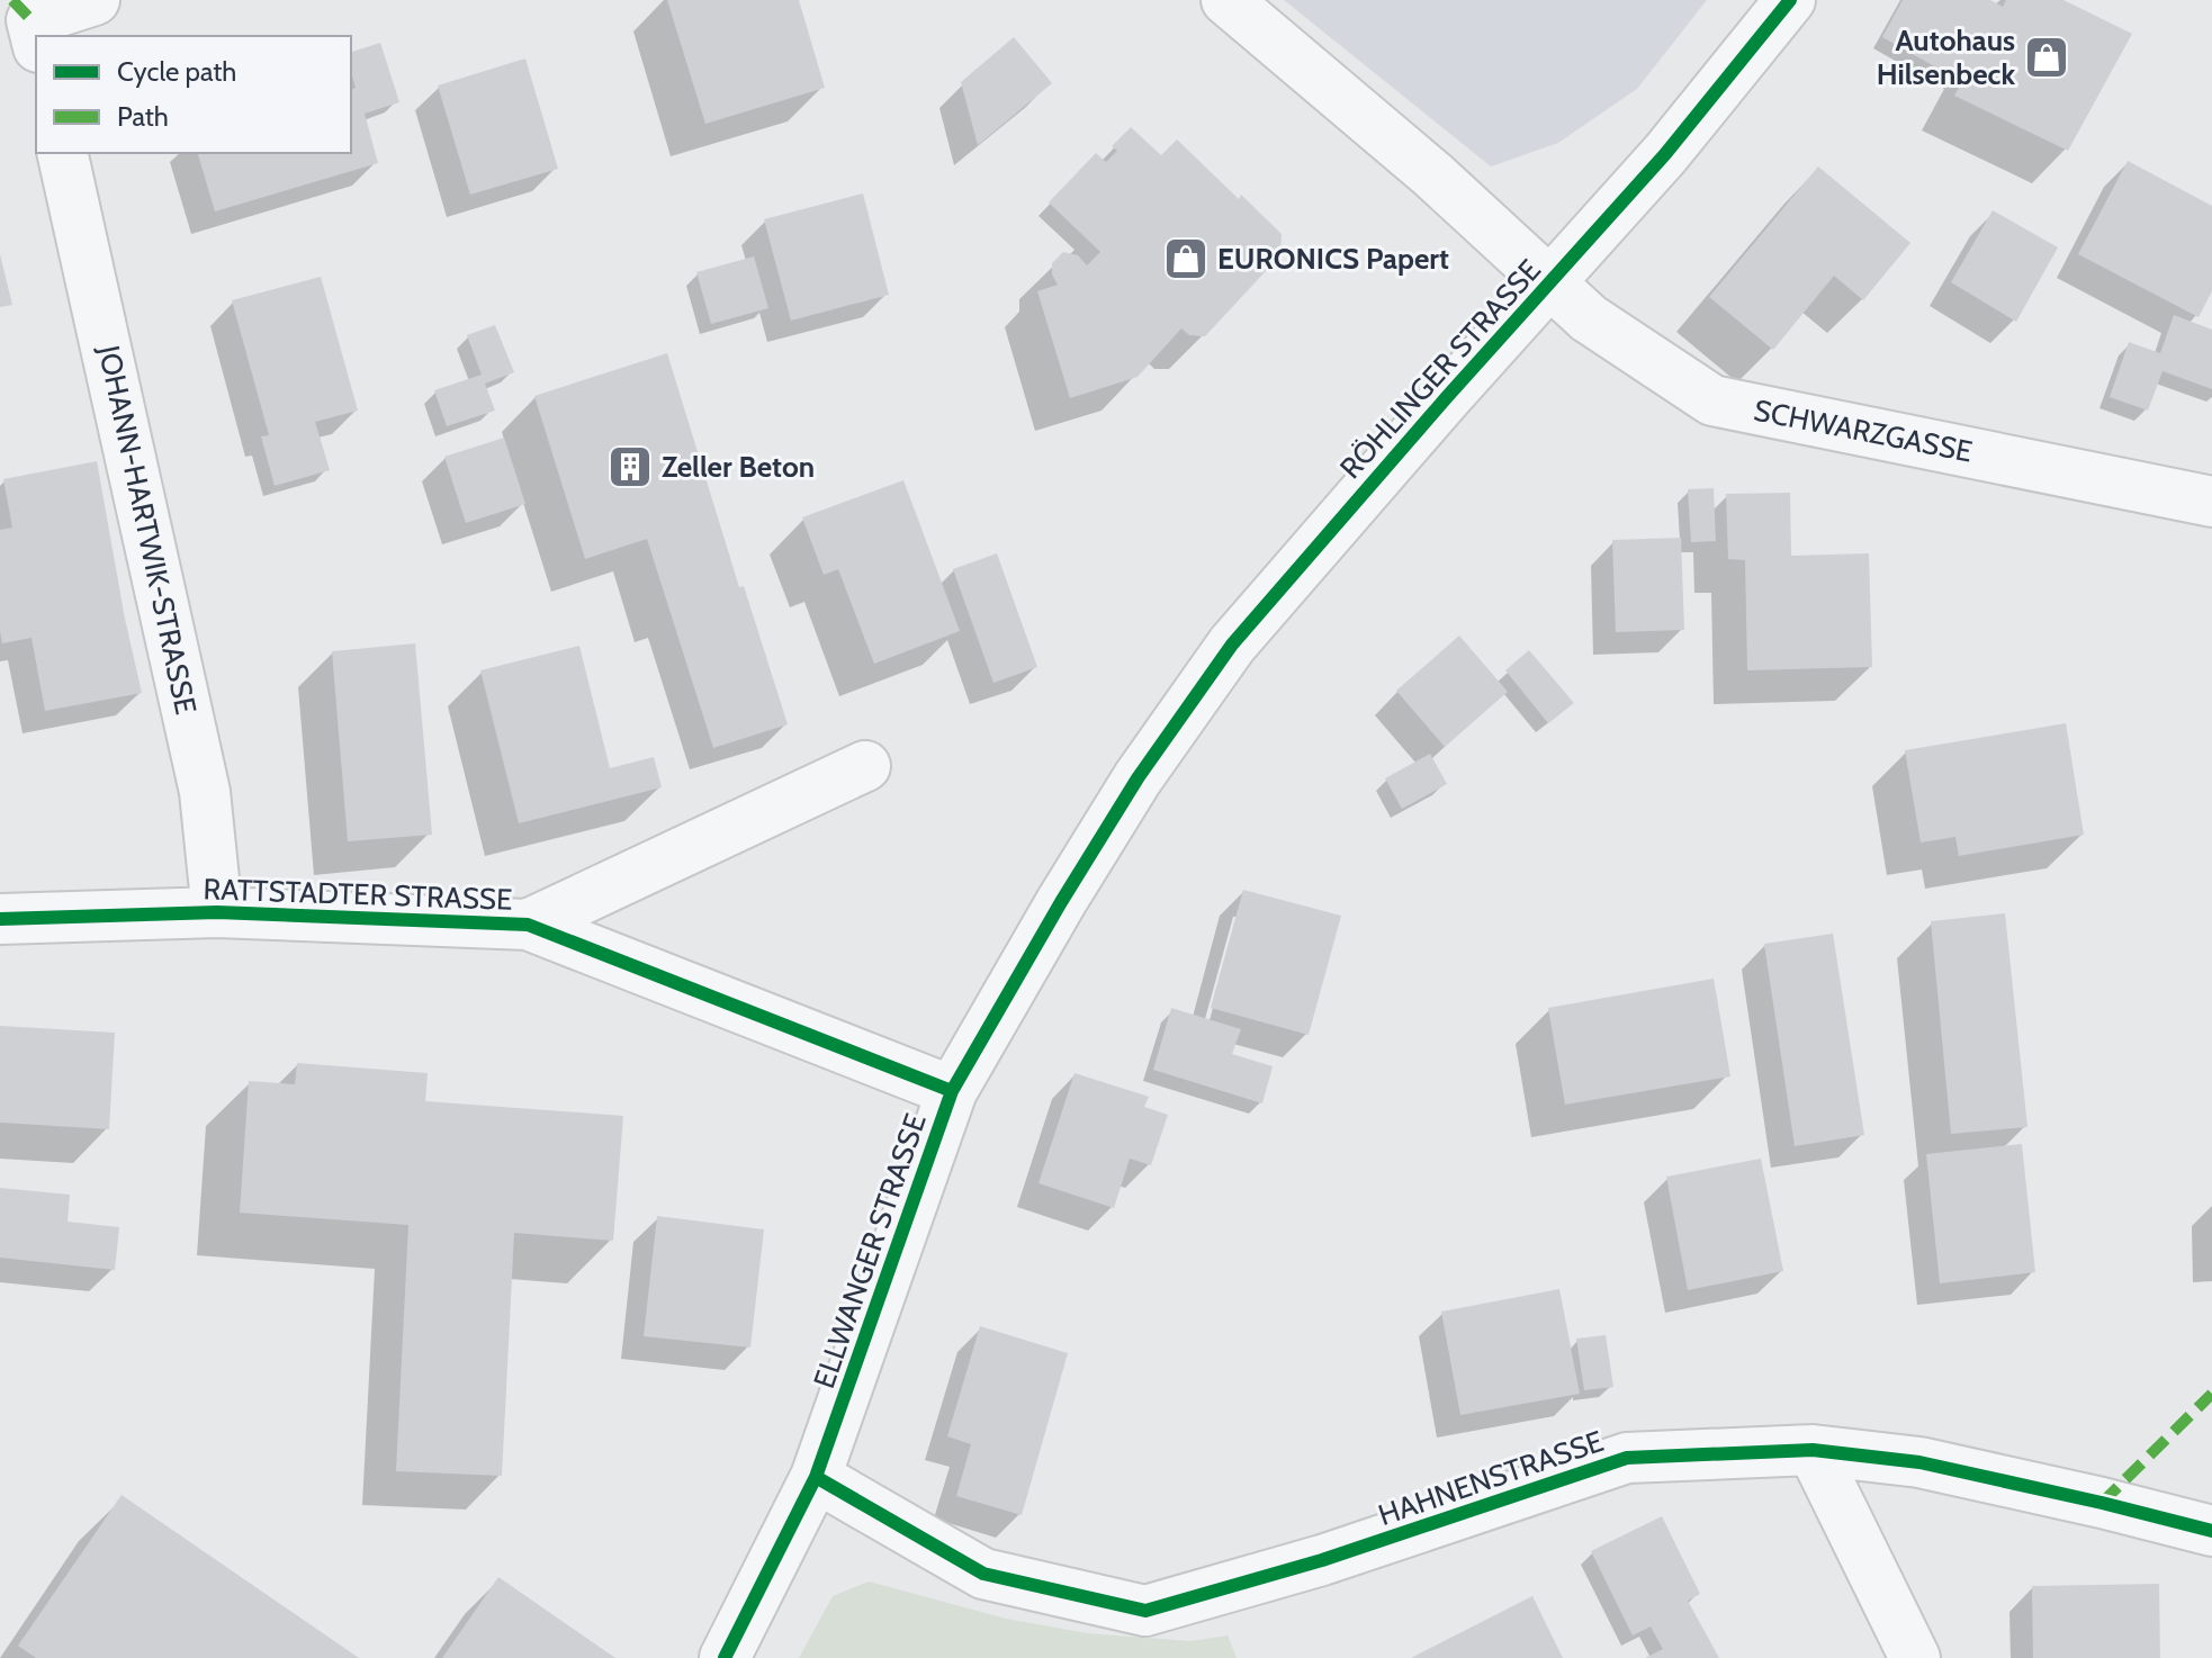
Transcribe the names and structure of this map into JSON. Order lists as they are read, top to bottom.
{
  "streets": {
    "street": [
      "RÖHLINGER STRASSE",
      "SCHWARZGASSE",
      "JOHANN-HARTWIK-STRASSE",
      "RATTSTADTER STRASSE",
      "ELLWANGER STRASSE",
      "HAHNENSTRASSE"
    ]
  },
  "crossings": [
    ["RÖHLINGER STRASSE", "SCHWARZGASSE"],
    ["RÖHLINGER STRASSE", "ELLWANGER STRASSE"],
    ["JOHANN-HARTWIK-STRASSE", "RATTSTADTER STRASSE"],
    ["RATTSTADTER STRASSE", "ELLWANGER STRASSE"],
    ["ELLWANGER STRASSE", "HAHNENSTRASSE"]
  ],
  "places": {
    "shop": ["Autohaus Hilsenbeck", "EURONICS Papert"],
    "building": ["Zeller Beton"]
  },
  "legend": ["Cycle path", "Path"]
}
